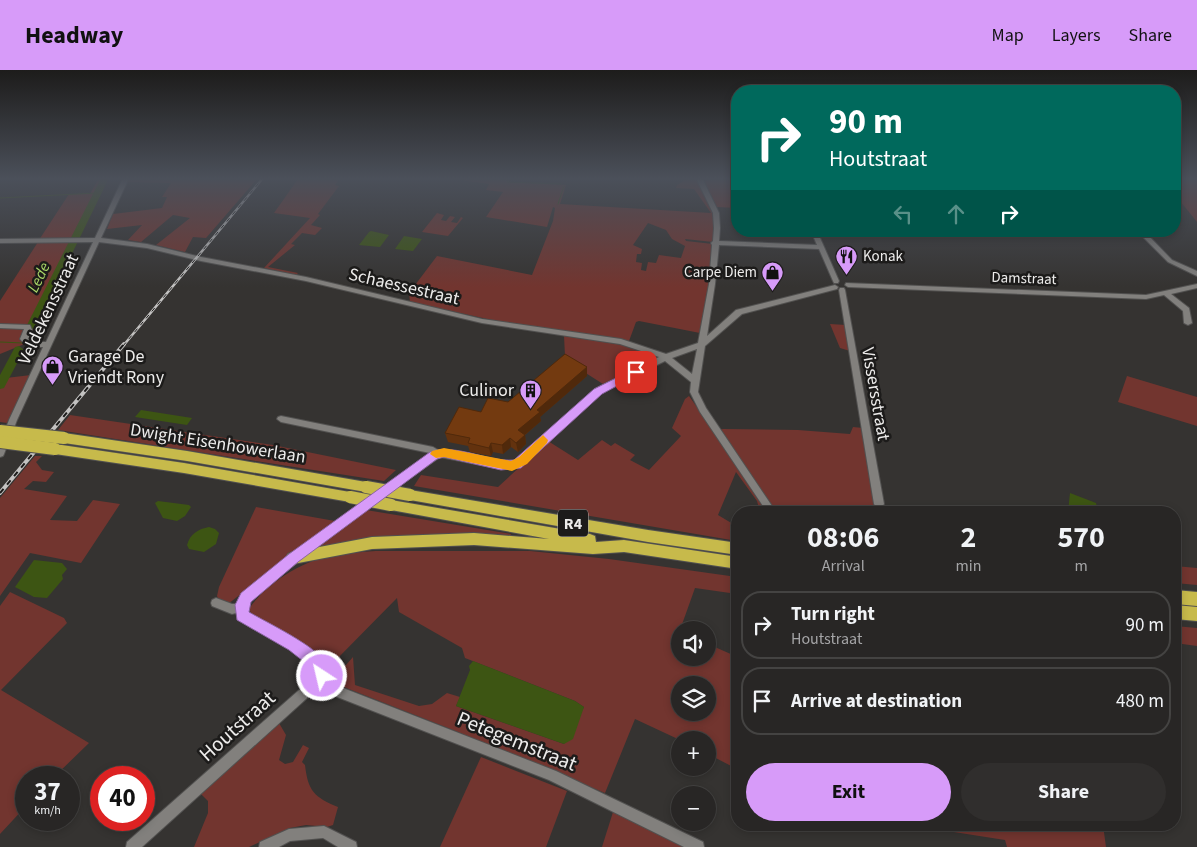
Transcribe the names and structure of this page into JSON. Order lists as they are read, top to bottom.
{
  "streets": {
    "highway": ["Dwight Eisenhowerlaan", "R4"],
    "street": [
      "Damstraat",
      "Schaessestraat",
      "Veldekensstraat",
      "Vissersstraat",
      "Houtstraat",
      "Petegemstraat"
    ]
  },
  "crossings": [
    ["Damstraat", "Vissersstraat"],
    ["Schaessestraat", "Veldekensstraat"],
    ["Dwight Eisenhowerlaan", "R4"],
    ["Houtstraat", "Petegemstraat"]
  ],
  "water": ["Lede"],
  "places": {
    "restaurant": ["Konak"],
    "shop": ["Carpe Diem", "Garage De Vriendt Rony"],
    "building": ["Culinor"]
  },
  "page": {
    "header": "Headway",
    "nav": ["Map", "Layers", "Share"],
    "turn": ["90 m", "Houtstraat"],
    "eta": [
      "08:06",
      "Arrival",
      "2",
      "min",
      "570",
      "m"
    ],
    "list": [
      {
        "name": "Turn right",
        "note": "Houtstraat",
        "value": "90 m"
      },
      {
        "name": "Arrive at destination",
        "value": "480 m"
      }
    ],
    "map_buttons": ["+", "−"],
    "buttons": ["Exit", "Share"],
    "speed": "37 km/h",
    "limit": "40"
  }
}
